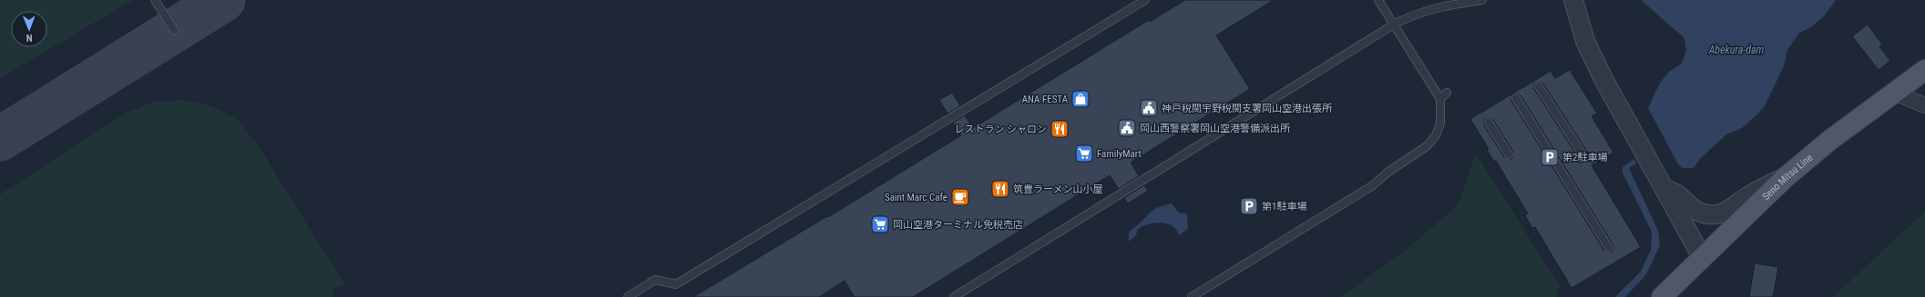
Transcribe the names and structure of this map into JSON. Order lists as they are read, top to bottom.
{
  "streets": {
    "main road": ["Seno Mitsu Line"]
  },
  "water": ["Abekura-dam"],
  "places": {
    "shop": ["ANA FESTA"],
    "public building": ["神戸税関宇野税関支署岡山空港出張所", "岡山西警察署岡山空港警備派出所"],
    "restaurant": ["レストラン シャロン", "筑豊ラーメン山小屋"],
    "supermarket": ["FamilyMart", "岡山空港ターミナル免税売店"],
    "parking": ["第2駐車場", "第1駐車場"],
    "cafe": ["Saint Marc Cafe"]
  },
  "north": "bottom"
}
